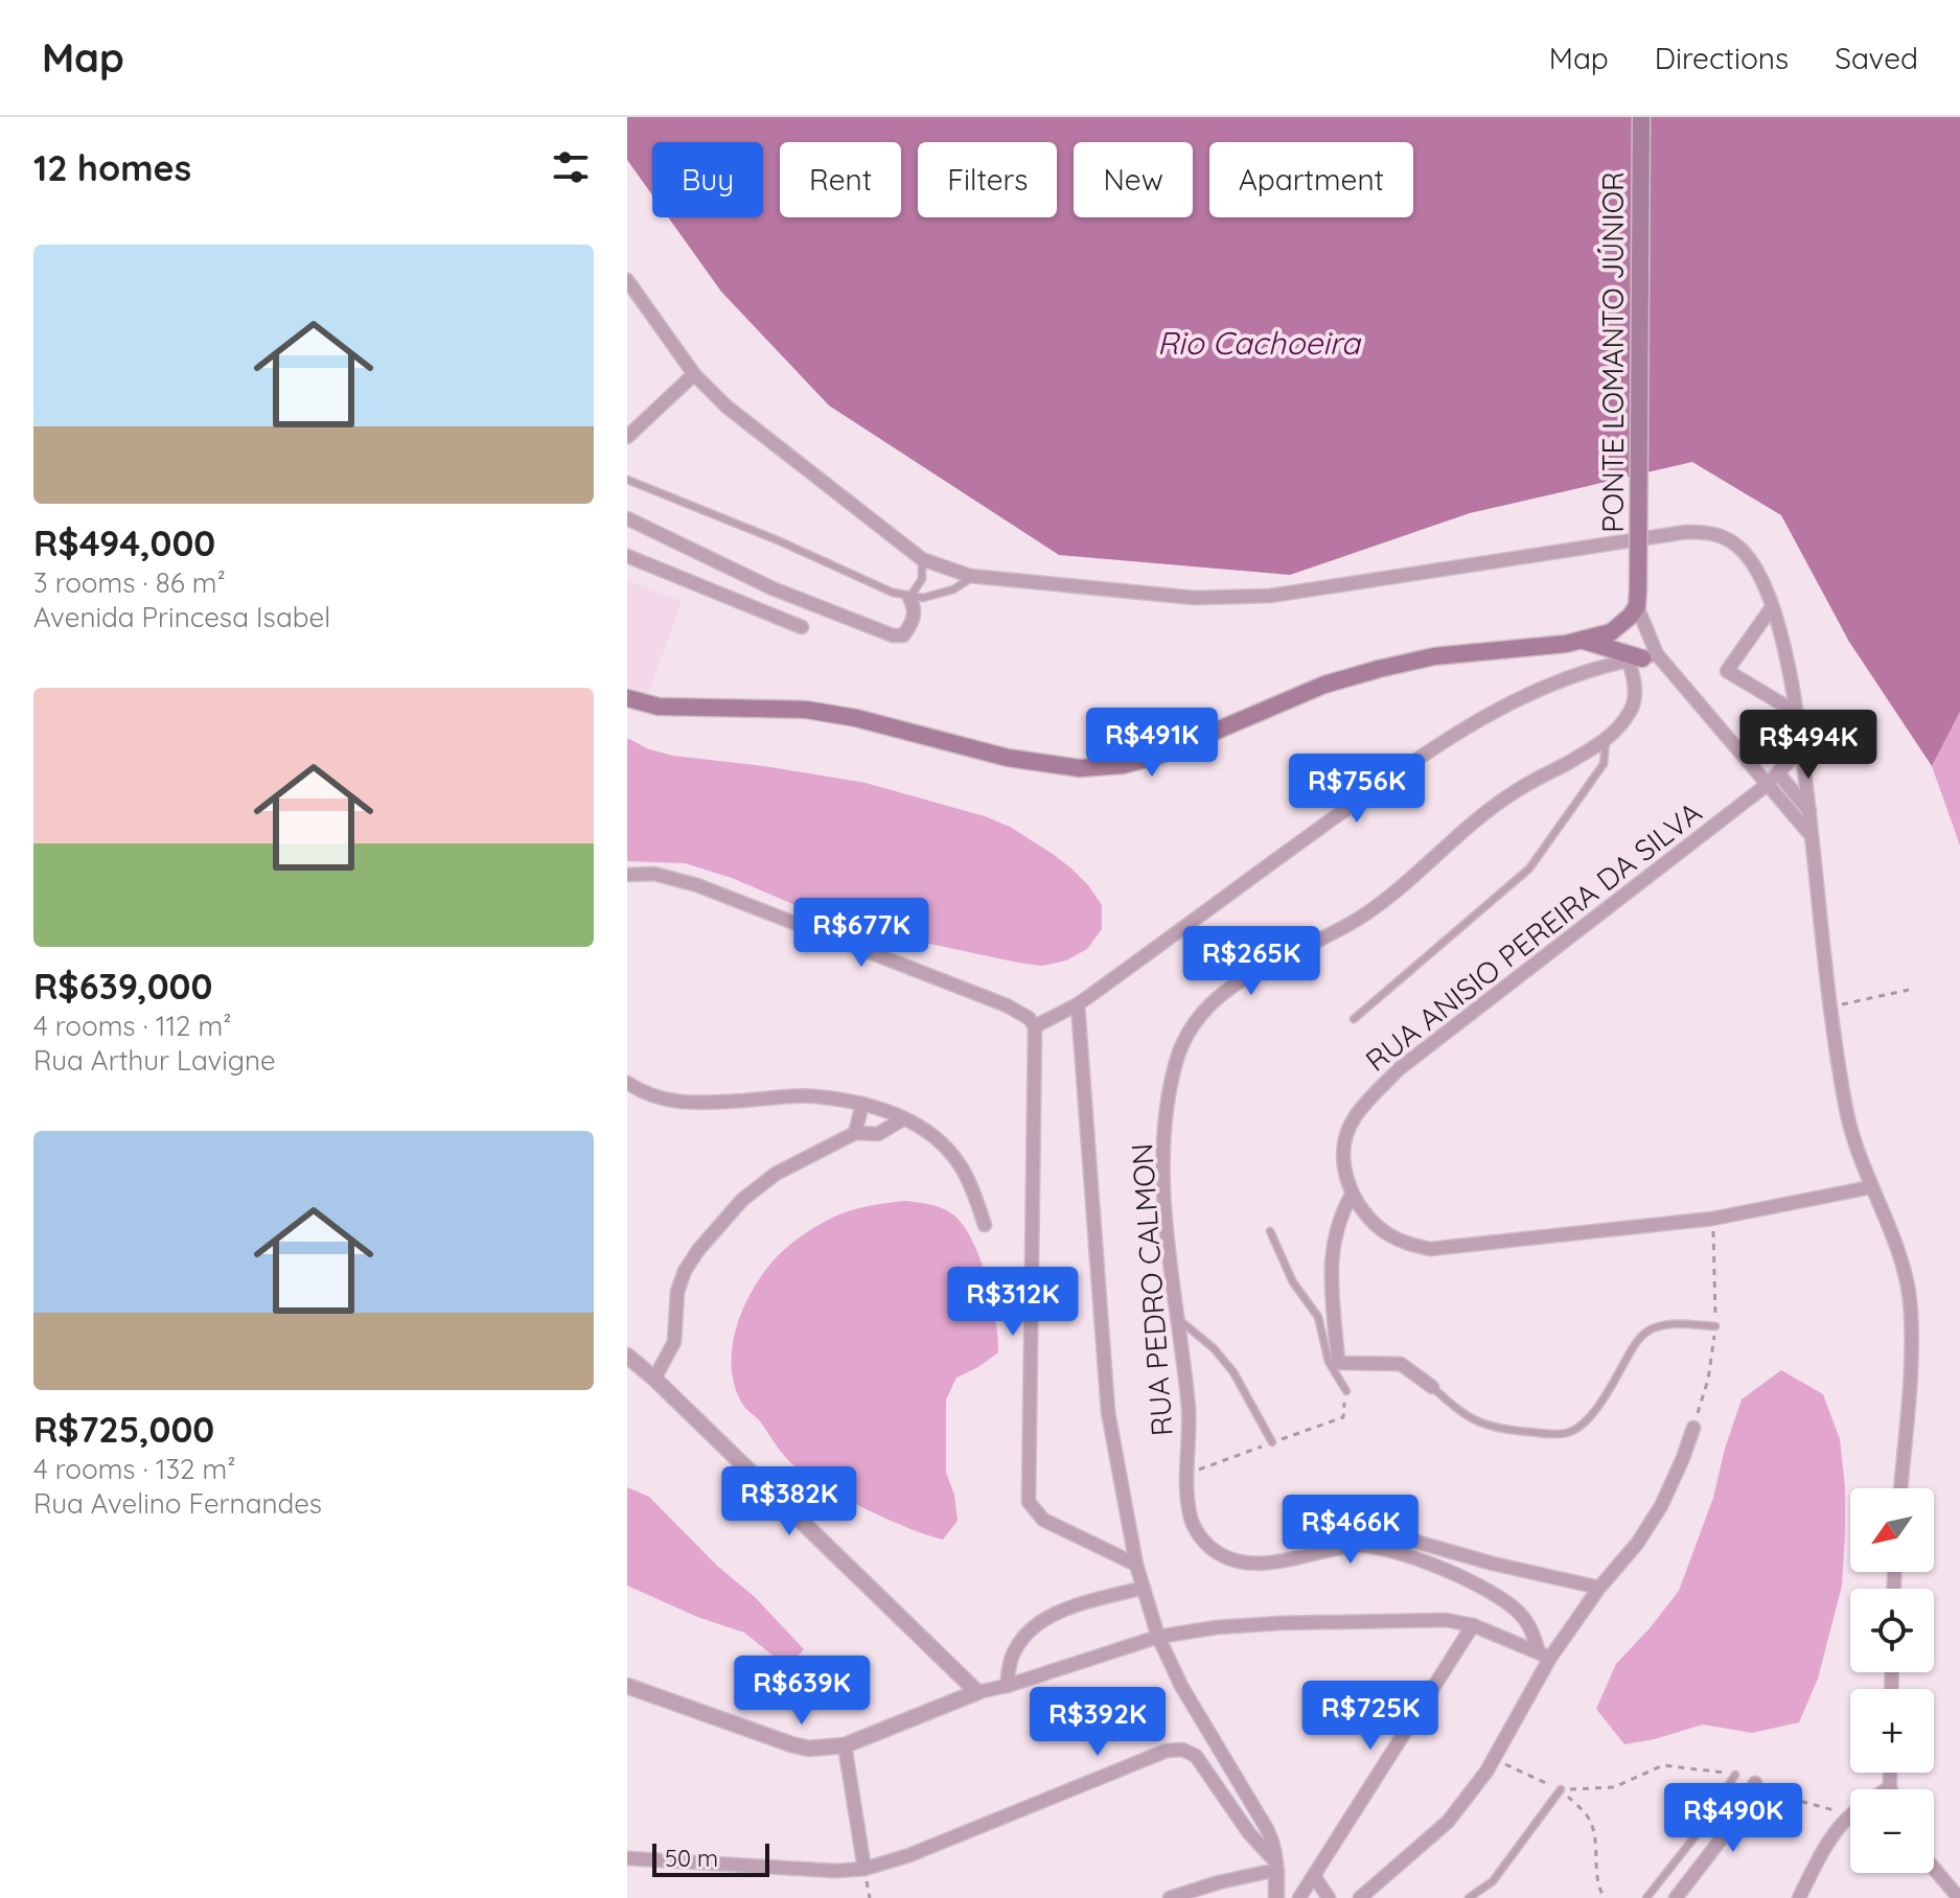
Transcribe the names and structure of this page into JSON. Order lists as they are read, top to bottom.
{
  "streets": {
    "main road": ["PONTE LOMANTO JÚNIOR"],
    "street": ["RUA ANISIO PEREIRA DA SILVA", "RUA PEDRO CALMON"]
  },
  "water": ["Rio Cachoeira"],
  "scale_bar": "50 m",
  "north": "bottom left",
  "page": {
    "header": "Map",
    "nav": ["Map", "Directions", "Saved"],
    "heading": "12 homes",
    "chip": [
      "Buy",
      "Rent",
      "Filters",
      "New",
      "Apartment"
    ],
    "list": [
      {
        "name": "R$494,000",
        "note": "3 rooms · 86 m² · Avenida Princesa Isabel"
      },
      {
        "name": "R$639,000",
        "note": "4 rooms · 112 m² · Rua Arthur Lavigne"
      },
      {
        "name": "R$725,000",
        "note": "4 rooms · 132 m² · Rua Avelino Fernandes"
      }
    ],
    "price": [
      "R$491K",
      "R$494K",
      "R$756K",
      "R$677K",
      "R$265K",
      "R$312K",
      "R$382K",
      "R$466K",
      "R$639K",
      "R$725K",
      "R$392K",
      "R$490K"
    ],
    "map_buttons": ["+", "−"],
    "scale": "50 m"
  }
}
